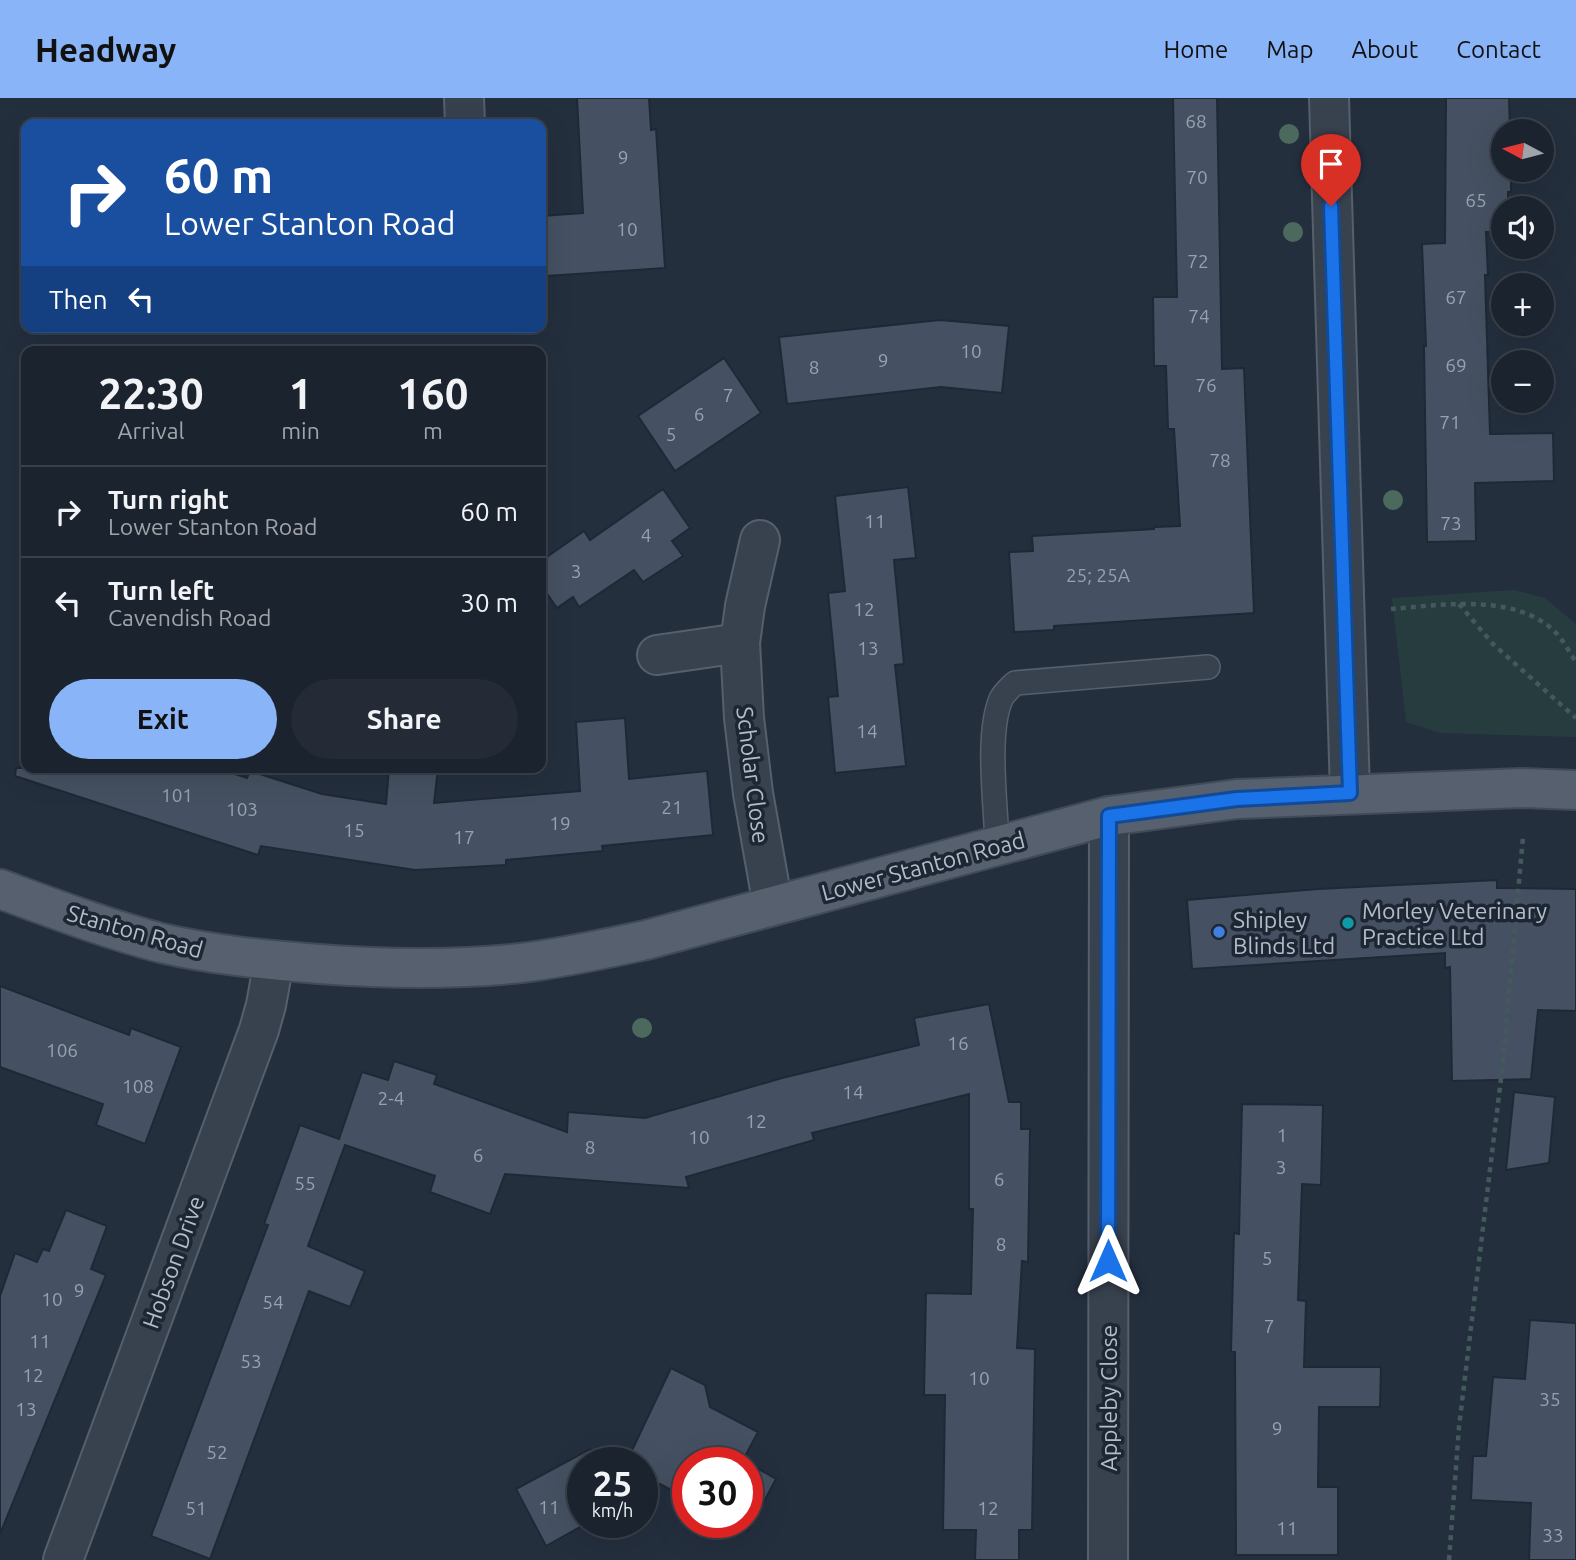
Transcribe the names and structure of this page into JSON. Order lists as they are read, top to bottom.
{
  "streets": {
    "main road": ["Lower Stanton Road", "Stanton Road"],
    "street": ["Scholar Close", "Hobson Drive", "Appleby Close"]
  },
  "crossings": [
    ["Scholar Close", "Lower Stanton Road"],
    ["Lower Stanton Road", "Stanton Road"],
    ["Lower Stanton Road", "Hobson Drive"],
    ["Lower Stanton Road", "Appleby Close"],
    ["Stanton Road", "Hobson Drive"]
  ],
  "places": ["Morley Veterinary Practice Ltd", "Shipley Blinds Ltd"],
  "house_numbers": [
    "68",
    "9",
    "70",
    "65",
    "10",
    "72",
    "67",
    "74",
    "10",
    "9",
    "69",
    "8",
    "76",
    "7",
    "6",
    "71",
    "5",
    "78",
    "11",
    "73",
    "4",
    "3",
    "25; 25A",
    "12",
    "13",
    "14",
    "101",
    "21",
    "103",
    "19",
    "15",
    "17",
    "16",
    "106",
    "108",
    "14",
    "2-4",
    "12",
    "1",
    "10",
    "8",
    "6",
    "3",
    "6",
    "55",
    "8",
    "5",
    "9",
    "10",
    "54",
    "7",
    "11",
    "53",
    "12",
    "10",
    "35",
    "13",
    "9",
    "52",
    "11",
    "51",
    "12",
    "11",
    "33"
  ],
  "north": "left",
  "page": {
    "header": "Headway",
    "nav": [
      "Home",
      "Map",
      "About",
      "Contact"
    ],
    "map_buttons": ["+", "−"],
    "turn": ["60 m", "Lower Stanton Road"],
    "then": "Then",
    "eta": [
      "22:30",
      "Arrival",
      "1",
      "min",
      "160",
      "m"
    ],
    "list": [
      {
        "name": "Turn right",
        "note": "Lower Stanton Road",
        "value": "60 m"
      },
      {
        "name": "Turn left",
        "note": "Cavendish Road",
        "value": "30 m"
      }
    ],
    "buttons": ["Exit", "Share"],
    "speed": "25 km/h",
    "limit": "30"
  }
}
